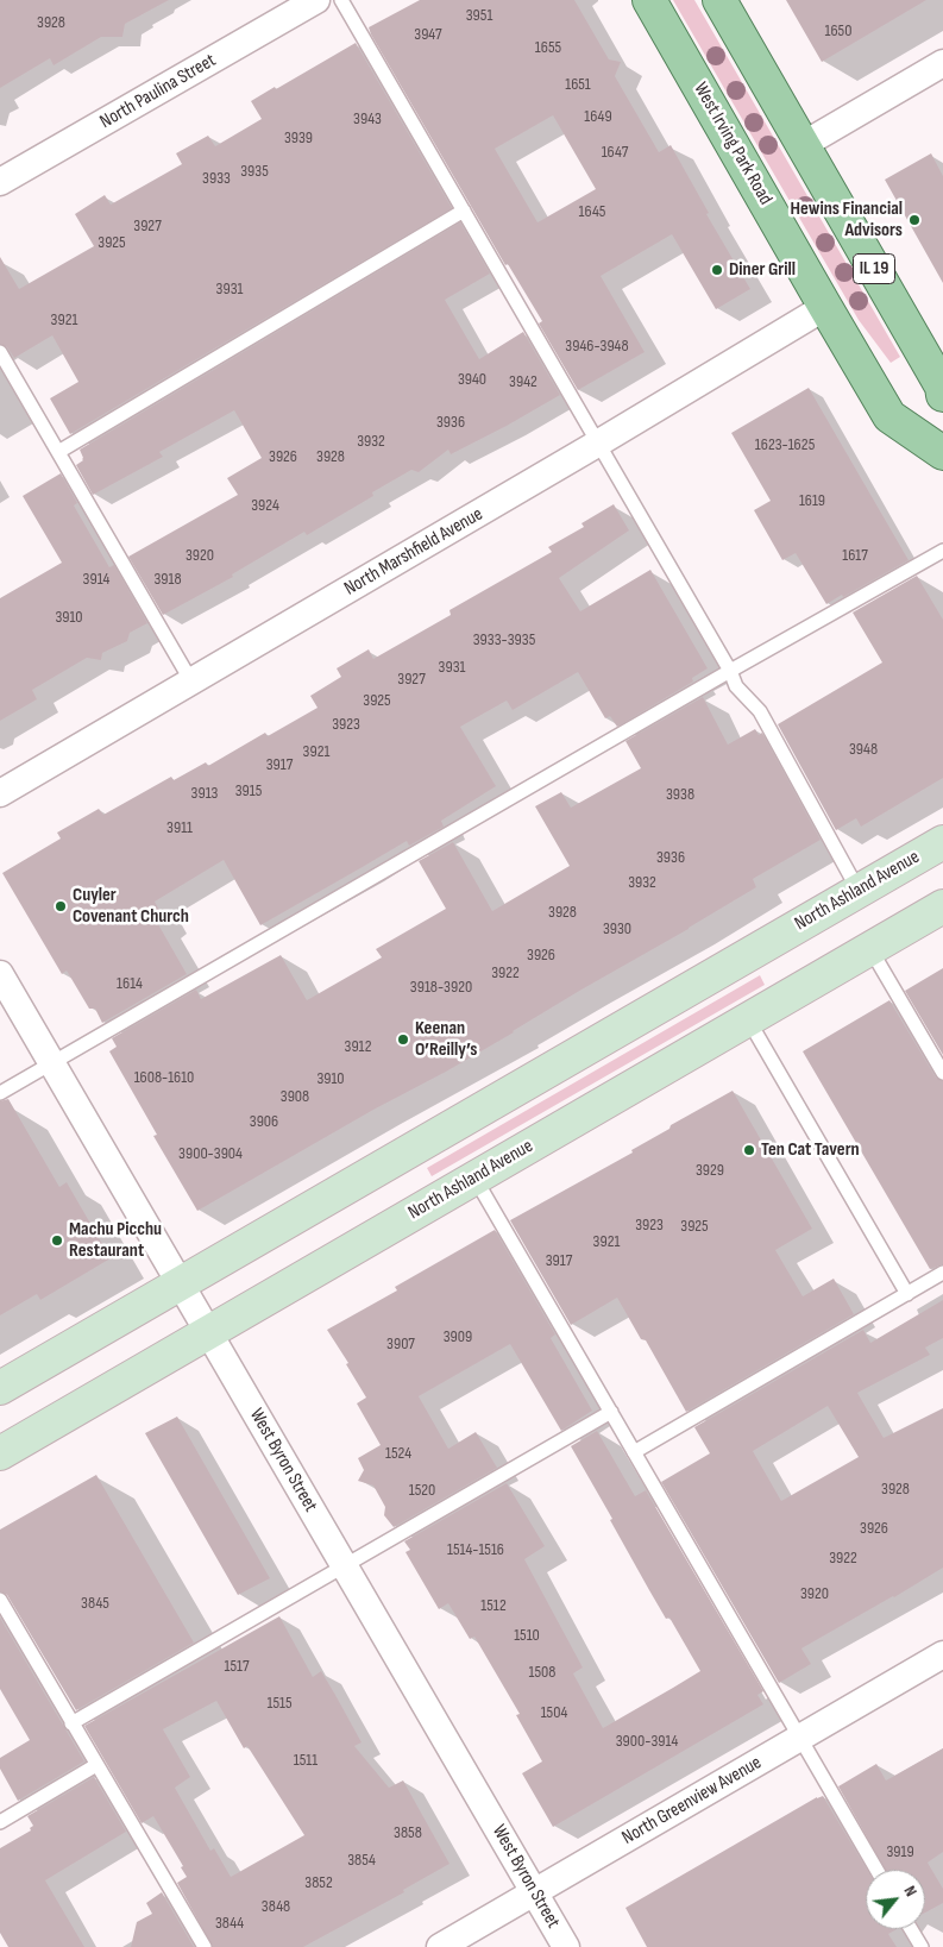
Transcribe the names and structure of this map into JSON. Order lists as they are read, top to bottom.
{
  "streets": {
    "main road": ["West Irving Park Road", "IL 19", "North Ashland Avenue"],
    "street": [
      "North Paulina Street",
      "North Marshfield Avenue",
      "West Byron Street",
      "North Greenview Avenue"
    ]
  },
  "crossings": [
    ["West Irving Park Road", "North Marshfield Avenue"],
    ["North Ashland Avenue", "West Byron Street"],
    ["West Byron Street", "North Greenview Avenue"]
  ],
  "places": [
    "Hewins Financial Advisors",
    "Diner Grill",
    "Cuyler Covenant Church",
    "Keenan O’Reilly’s",
    "Ten Cat Tavern",
    "Machu Picchu Restaurant"
  ],
  "house_numbers": [
    "3951",
    "3928",
    "1650",
    "3947",
    "1655",
    "1651",
    "1649",
    "3943",
    "3939",
    "1647",
    "3935",
    "3933",
    "1645",
    "3927",
    "3925",
    "3931",
    "3921",
    "3946-3948",
    "3940",
    "3942",
    "3936",
    "3932",
    "1623-1625",
    "3926",
    "3928",
    "1619",
    "3924",
    "3920",
    "1617",
    "3914",
    "3918",
    "3910",
    "3933-3935",
    "3931",
    "3927",
    "3925",
    "3923",
    "3948",
    "3921",
    "3917",
    "3915",
    "3913",
    "3938",
    "3911",
    "3936",
    "3932",
    "3928",
    "3930",
    "3926",
    "3922",
    "1614",
    "3918-3920",
    "3912",
    "1608-1610",
    "3910",
    "3908",
    "3906",
    "3900-3904",
    "3929",
    "3923",
    "3925",
    "3921",
    "3917",
    "3909",
    "3907",
    "1524",
    "3928",
    "1520",
    "3926",
    "1514-1516",
    "3922",
    "3920",
    "3845",
    "1512",
    "1510",
    "1517",
    "1508",
    "1515",
    "1504",
    "3900-3914",
    "1511",
    "3858",
    "3919",
    "3854",
    "3852",
    "3848",
    "3844"
  ],
  "north": "top right"
}
